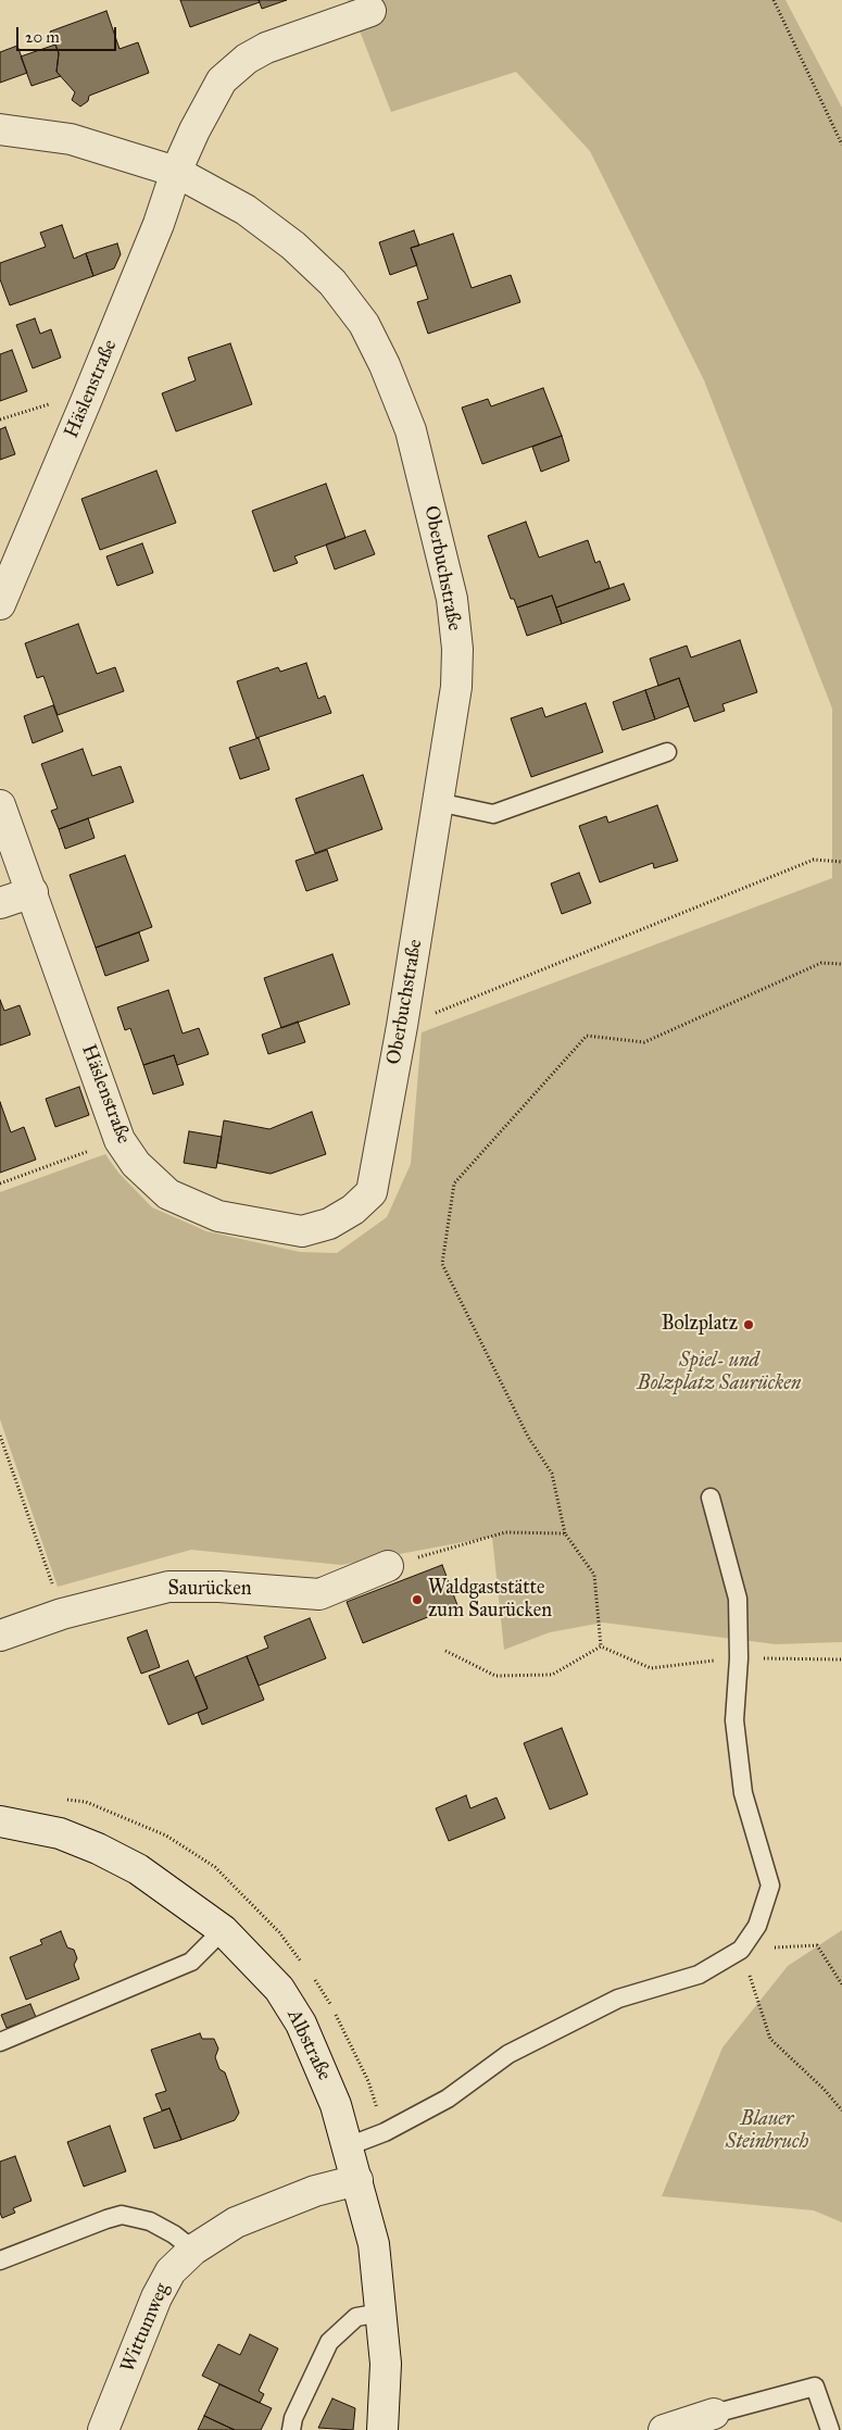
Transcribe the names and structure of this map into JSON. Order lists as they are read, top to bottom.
{
  "streets": {
    "street": [
      "Häslenstraße",
      "Oberbuchstraße",
      "Saurücken",
      "Albstraße",
      "Wittumweg"
    ]
  },
  "crossings": [
    ["Häslenstraße", "Oberbuchstraße"],
    ["Albstraße", "Wittumweg"]
  ],
  "parks": ["Spiel- und Bolzplatz Saurücken", "Blauer Steinbruch"],
  "places": ["Bolzplatz", "Waldgaststätte zum Saurücken"],
  "scale_bar": "20 m"
}
